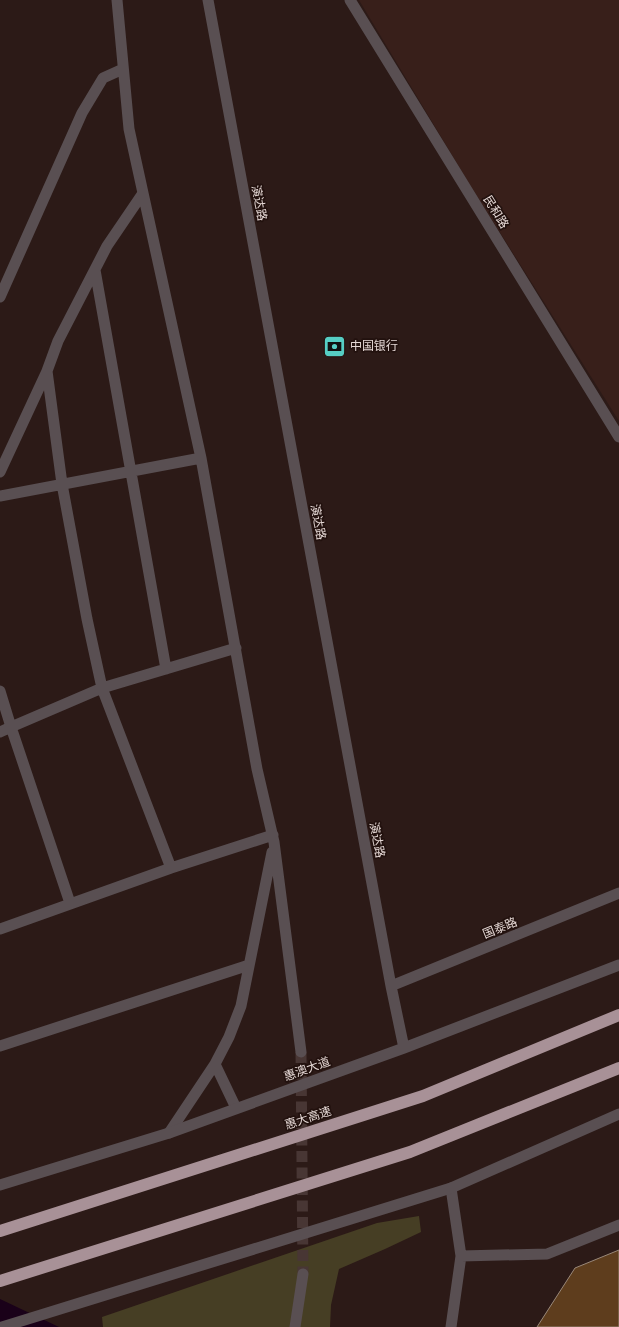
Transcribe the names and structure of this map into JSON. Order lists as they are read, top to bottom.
{
  "streets": {
    "highway": ["惠大高速"],
    "street": [
      "演达路",
      "民和路",
      "国泰路",
      "惠澳大道"
    ]
  },
  "crossings": [
    ["演达路", "国泰路"],
    ["演达路", "惠澳大道"]
  ],
  "places": {
    "bank": ["中国银行"]
  }
}
